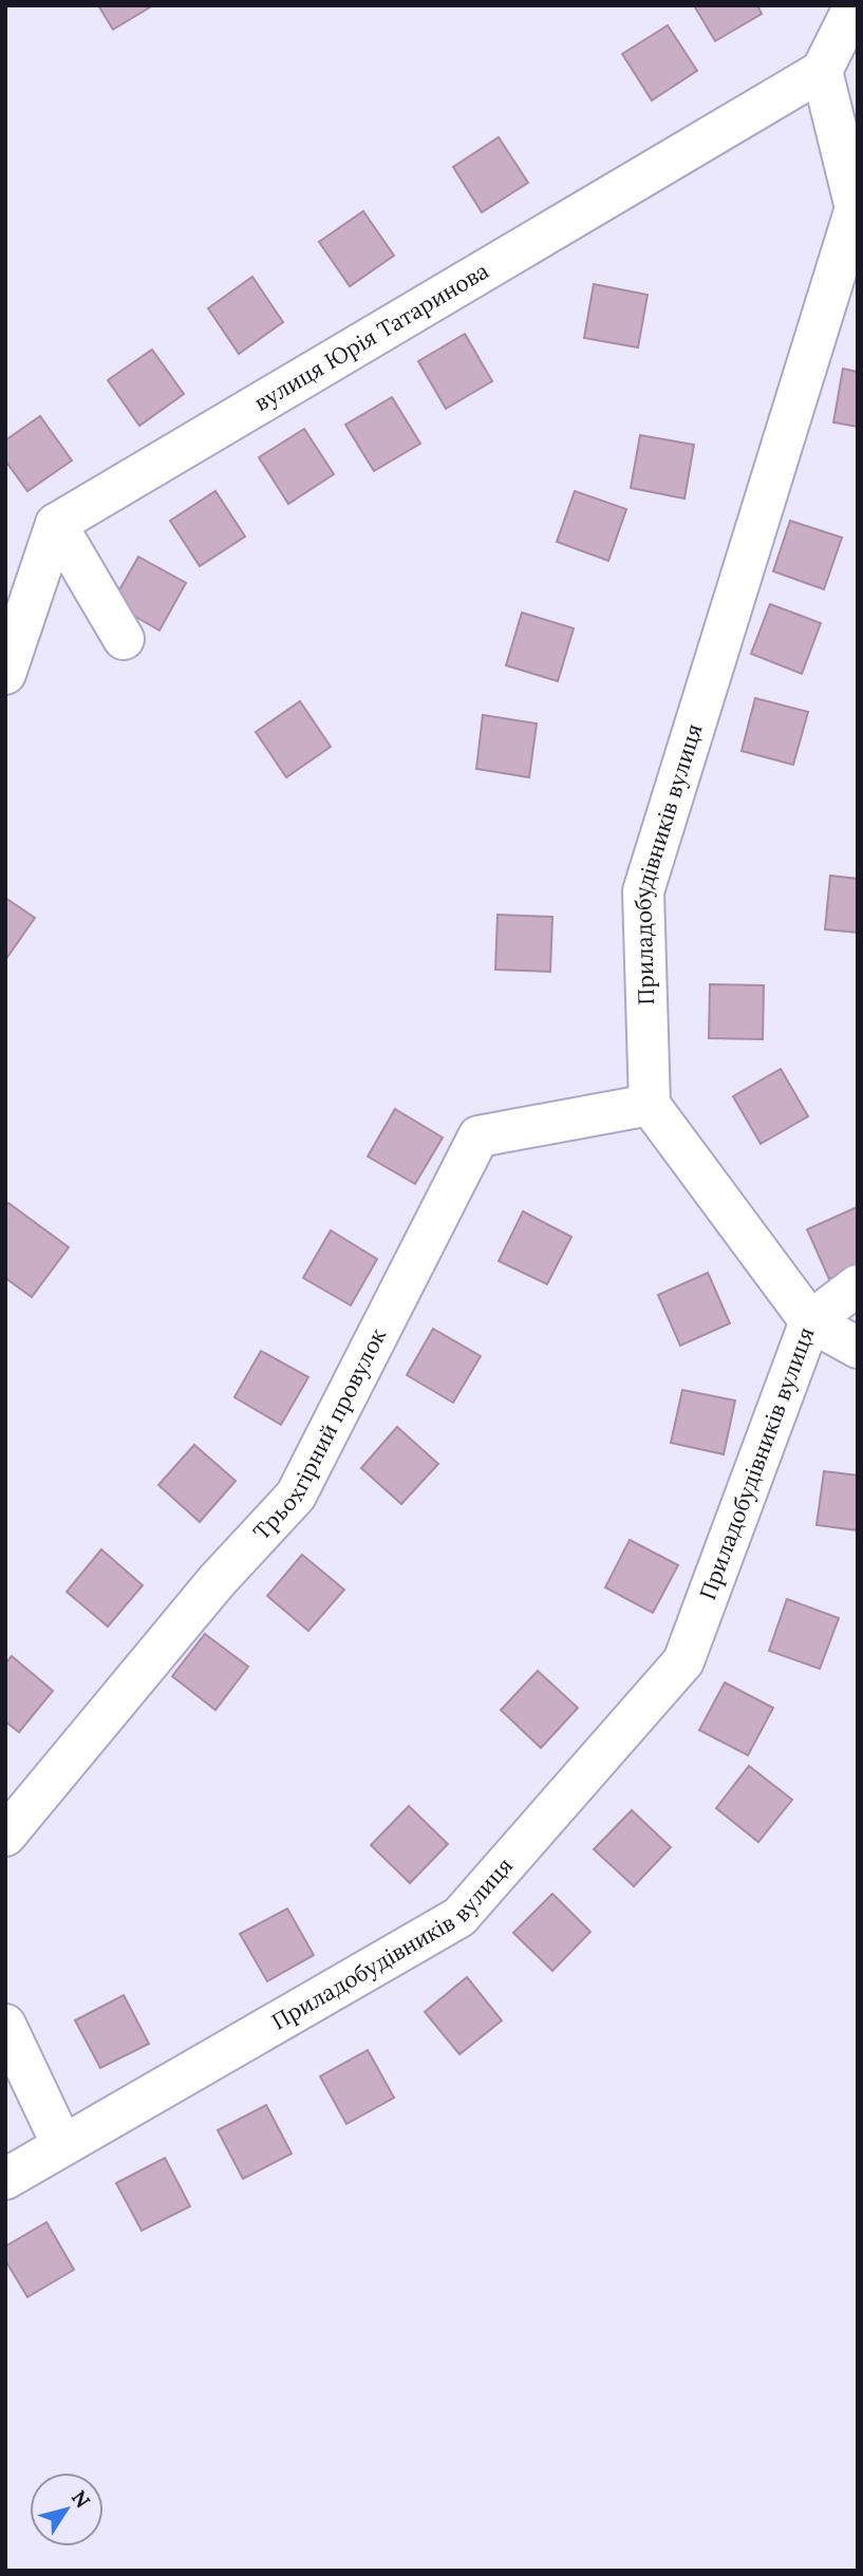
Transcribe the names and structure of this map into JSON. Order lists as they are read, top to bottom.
{
  "streets": {
    "street": ["вулиця Юрія Татаринова", "Приладобудівників вулиця", "Трьохгірний провулок"]
  },
  "crossings": [
    ["вулиця Юрія Татаринова", "Приладобудівників вулиця"],
    ["Приладобудівників вулиця", "Трьохгірний провулок"]
  ],
  "north": "top right"
}
